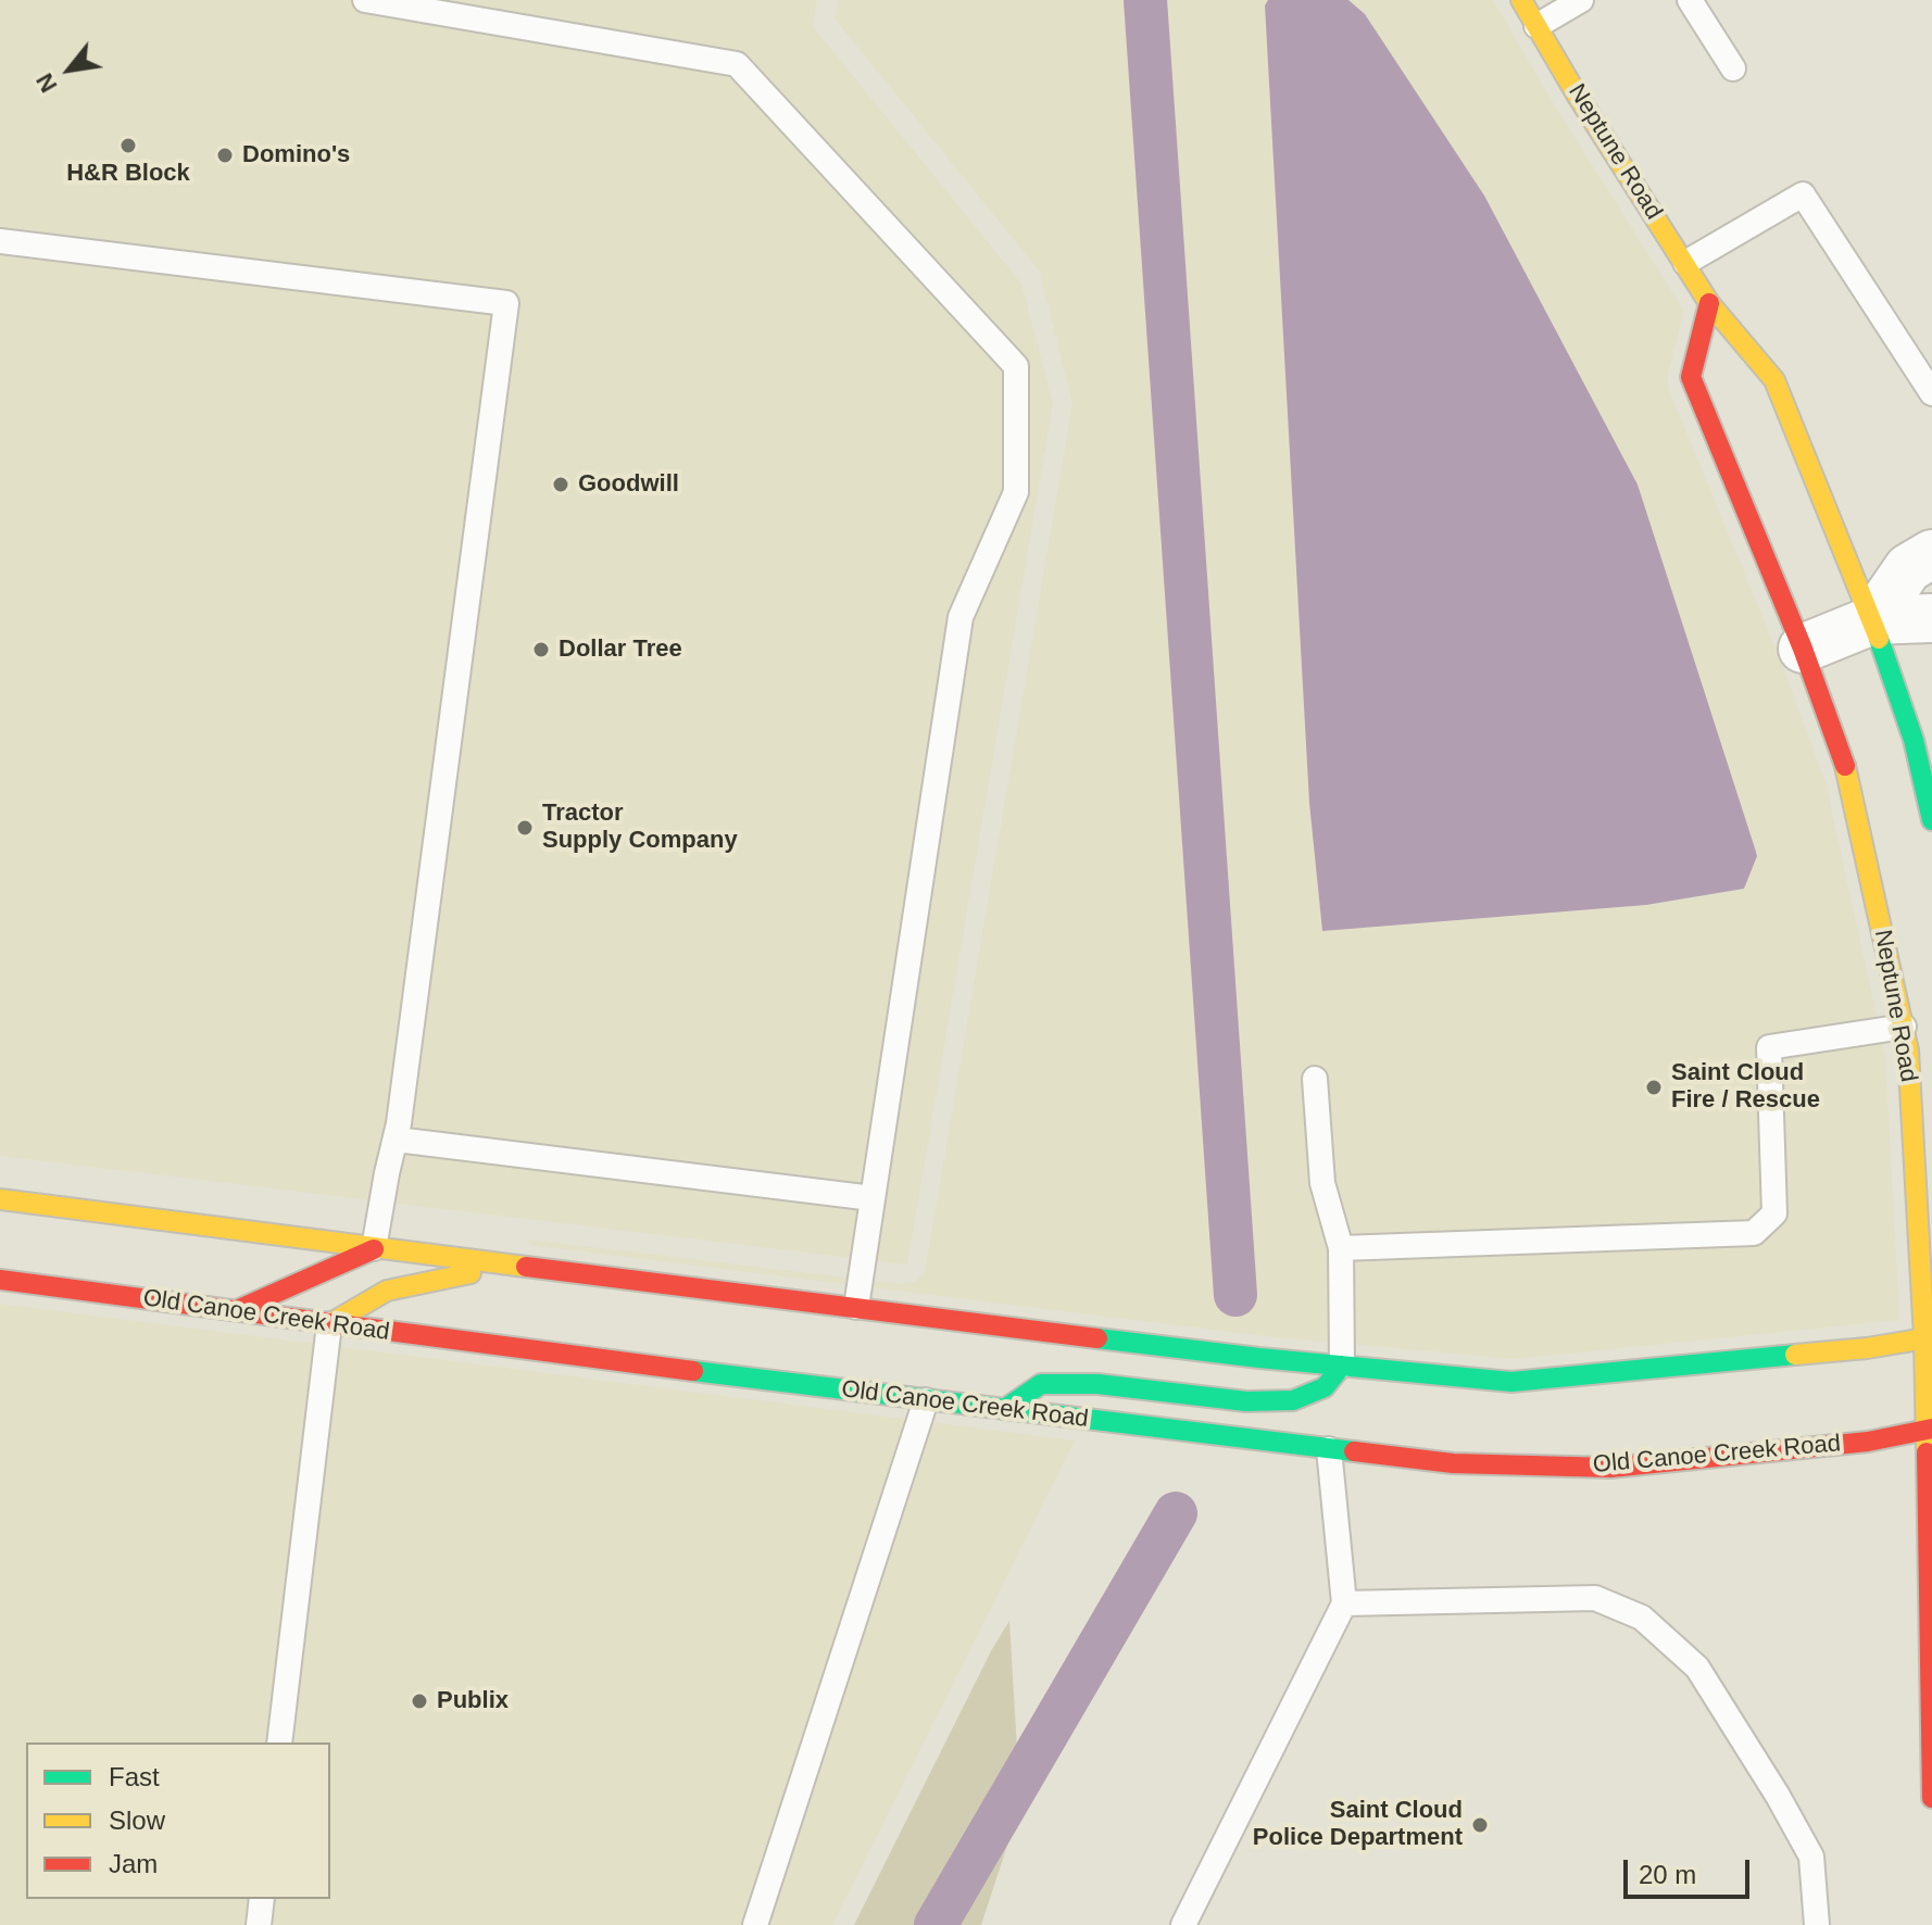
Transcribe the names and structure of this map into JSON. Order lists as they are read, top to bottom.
{
  "streets": {
    "main road": ["Neptune Road", "Old Canoe Creek Road"]
  },
  "crossings": [
    ["Neptune Road", "Old Canoe Creek Road"]
  ],
  "places": [
    "H&R Block",
    "Domino's",
    "Goodwill",
    "Dollar Tree",
    "Tractor Supply Company",
    "Saint Cloud Fire / Rescue",
    "Publix",
    "Saint Cloud Police Department"
  ],
  "legend": ["Fast", "Slow", "Jam"],
  "scale_bar": "20 m",
  "north": "bottom left"
}
